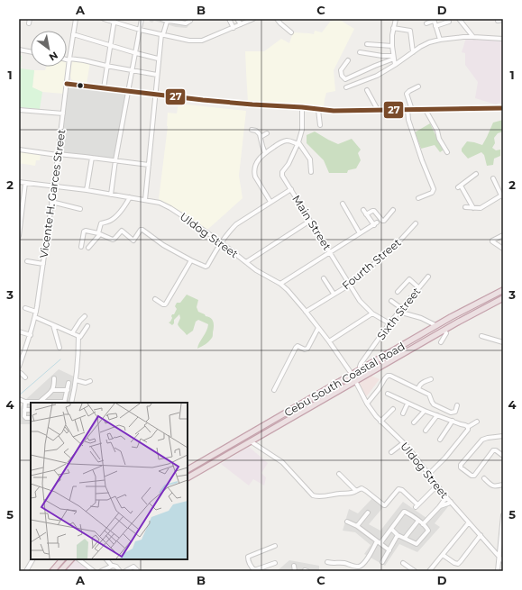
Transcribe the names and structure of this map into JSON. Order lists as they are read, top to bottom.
{
  "streets": {
    "highway": ["Cebu South Coastal Road"],
    "street": [
      "Vicente H. Garces Street",
      "Main Street",
      "Uldog Street",
      "Fourth Street",
      "Sixth Street"
    ]
  },
  "crossings": [
    ["Vicente H. Garces Street", "Uldog Street"],
    ["Main Street", "Fourth Street"],
    ["Main Street", "Sixth Street"],
    ["Uldog Street", "Fourth Street"],
    ["Uldog Street", "Cebu South Coastal Road"],
    ["Sixth Street", "Cebu South Coastal Road"]
  ],
  "lines": ["transit line 27"],
  "north": "bottom right",
  "grid": {
    "columns": [
      "A",
      "B",
      "C",
      "D"
    ],
    "rows": [
      "1",
      "2",
      "3",
      "4",
      "5"
    ]
  }
}
